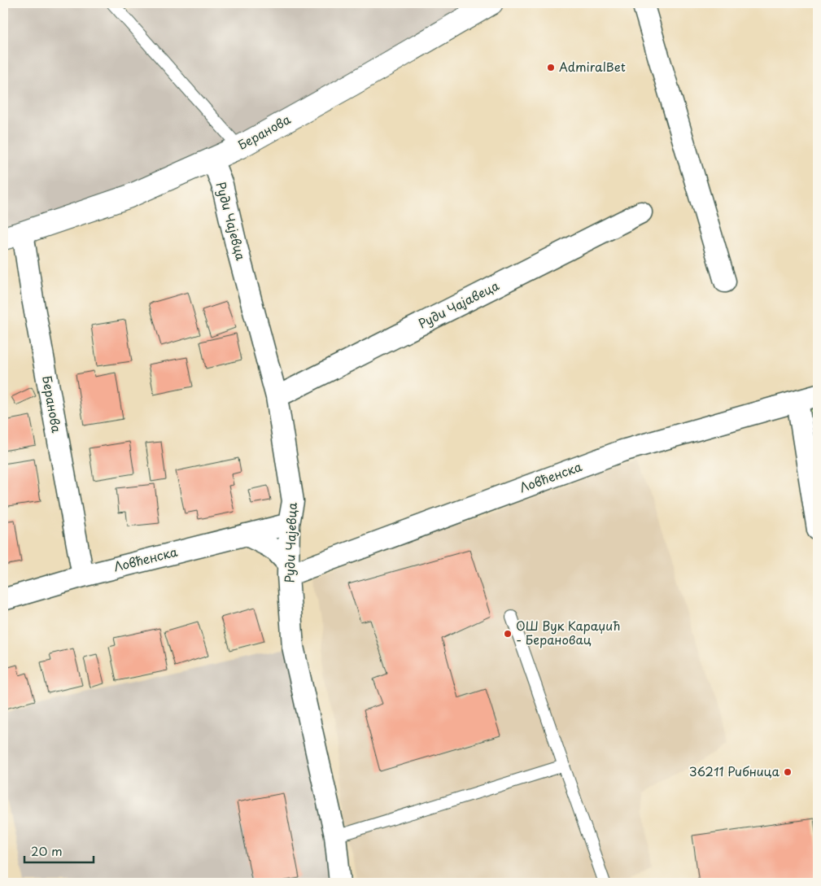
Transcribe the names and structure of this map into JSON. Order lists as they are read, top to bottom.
{
  "streets": {
    "main road": ["Беранова"],
    "street": ["Руди Чајевца", "Руди Чајавеца", "Ловћенска"]
  },
  "crossings": [
    ["Беранова", "Руди Чајевца"],
    ["Беранова", "Ловћенска"],
    ["Руди Чајевца", "Руди Чајавеца"],
    ["Руди Чајевца", "Ловћенска"]
  ],
  "places": ["AdmiralBet", "ОШ Вук Караџић - Берановац", "36211 Рибница"],
  "scale_bar": "20 m"
}
